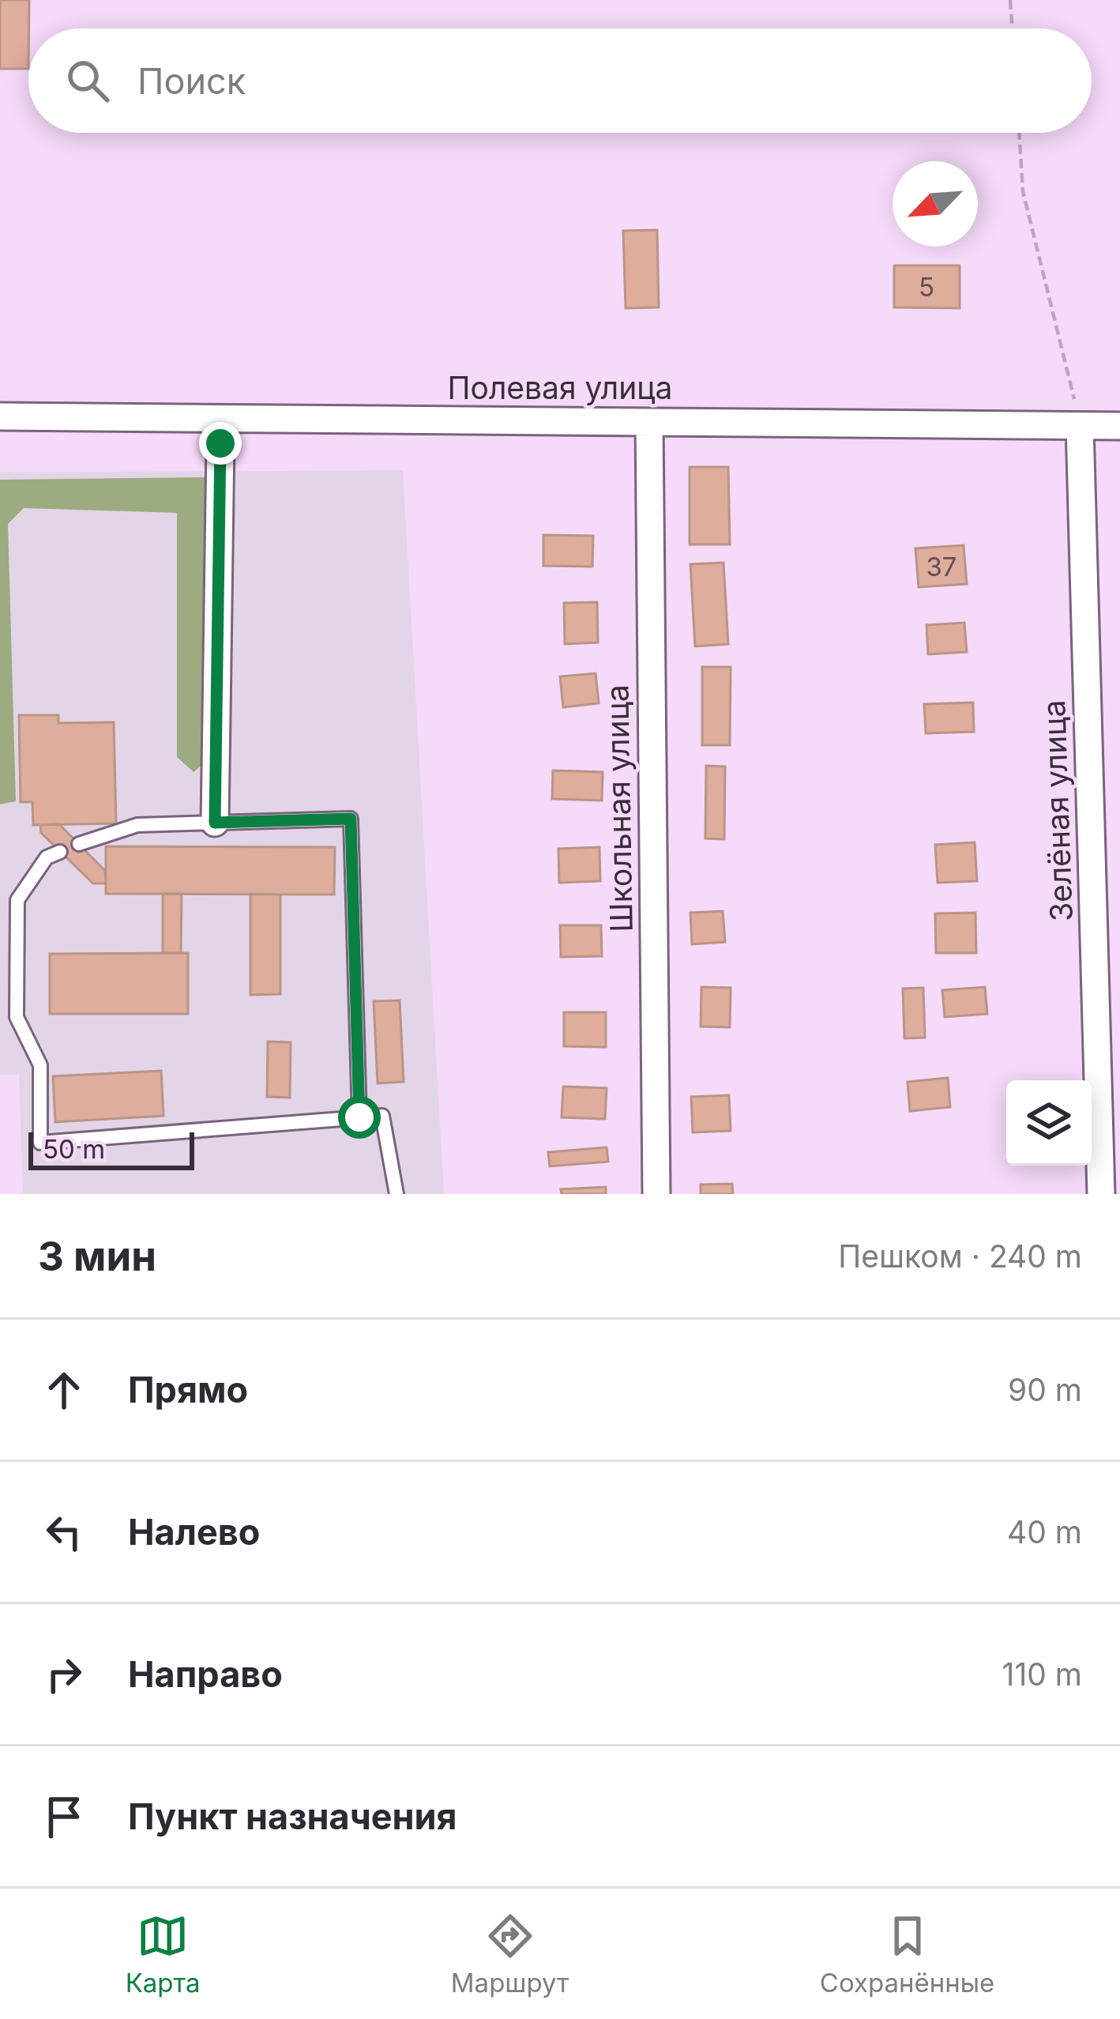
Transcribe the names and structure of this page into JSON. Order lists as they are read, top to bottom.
{
  "streets": {
    "street": ["Полевая улица", "Школьная улица", "Зелёная улица"]
  },
  "crossings": [
    ["Полевая улица", "Школьная улица"],
    ["Полевая улица", "Зелёная улица"]
  ],
  "house_numbers": ["5", "37"],
  "scale_bar": "50 m",
  "north": "bottom left",
  "page": {
    "search": "Поиск",
    "scale": "50 m",
    "heading": ["3 мин", "Пешком · 240 m"],
    "list": [
      ["Прямо", "90 m"],
      ["Налево", "40 m"],
      ["Направо", "110 m"],
      "Пункт назначения"
    ],
    "nav": ["Карта", "Маршрут", "Сохранённые"]
  }
}
